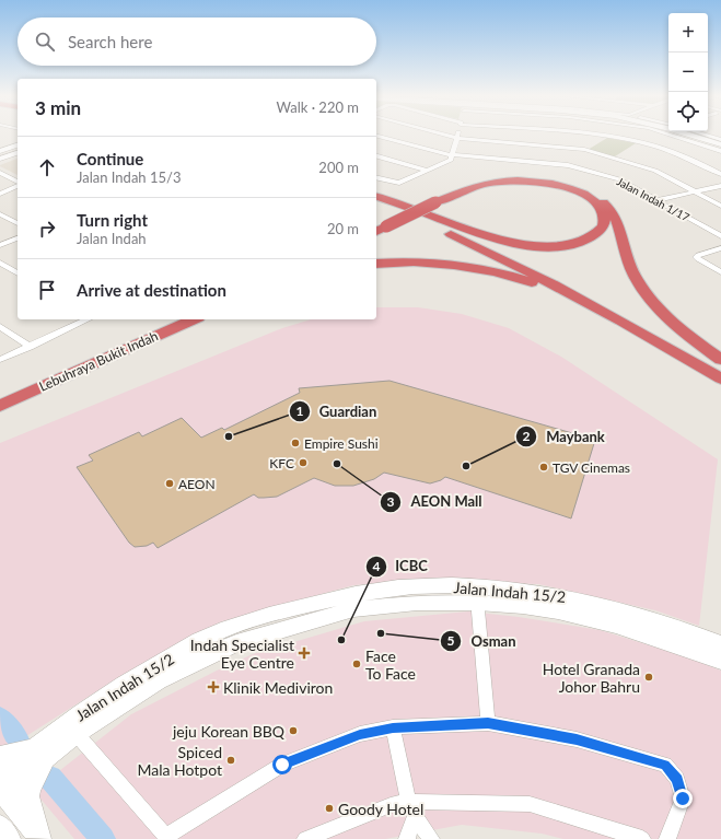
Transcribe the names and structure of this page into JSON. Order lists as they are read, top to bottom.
{
  "streets": {
    "highway": ["Lebuhraya Bukit Indah"],
    "main road": ["Jalan Indah 15/2"],
    "street": ["Jalan Indah 1/17"]
  },
  "places": {
    "other": [
      "Guardian",
      "Empire Sushi",
      "KFC",
      "AEON Mall",
      "Maybank",
      "TGV Cinemas",
      "AEON",
      "Osman",
      "ICBC",
      "Face To Face",
      "Hotel Granada Johor Bahru",
      "jeju Korean BBQ",
      "Spiced Mala Hotpot",
      "Goody Hotel"
    ],
    "health": ["Indah Specialist Eye Centre", "Klinik Mediviron"]
  },
  "page": {
    "map_buttons": ["+", "−"],
    "search": "Search here",
    "heading": ["3 min", "Walk · 220 m"],
    "list": [
      ["Continue", "Jalan Indah 15/3", "200 m"],
      ["Turn right", "Jalan Indah", "20 m"],
      "Arrive at destination"
    ]
  }
}
